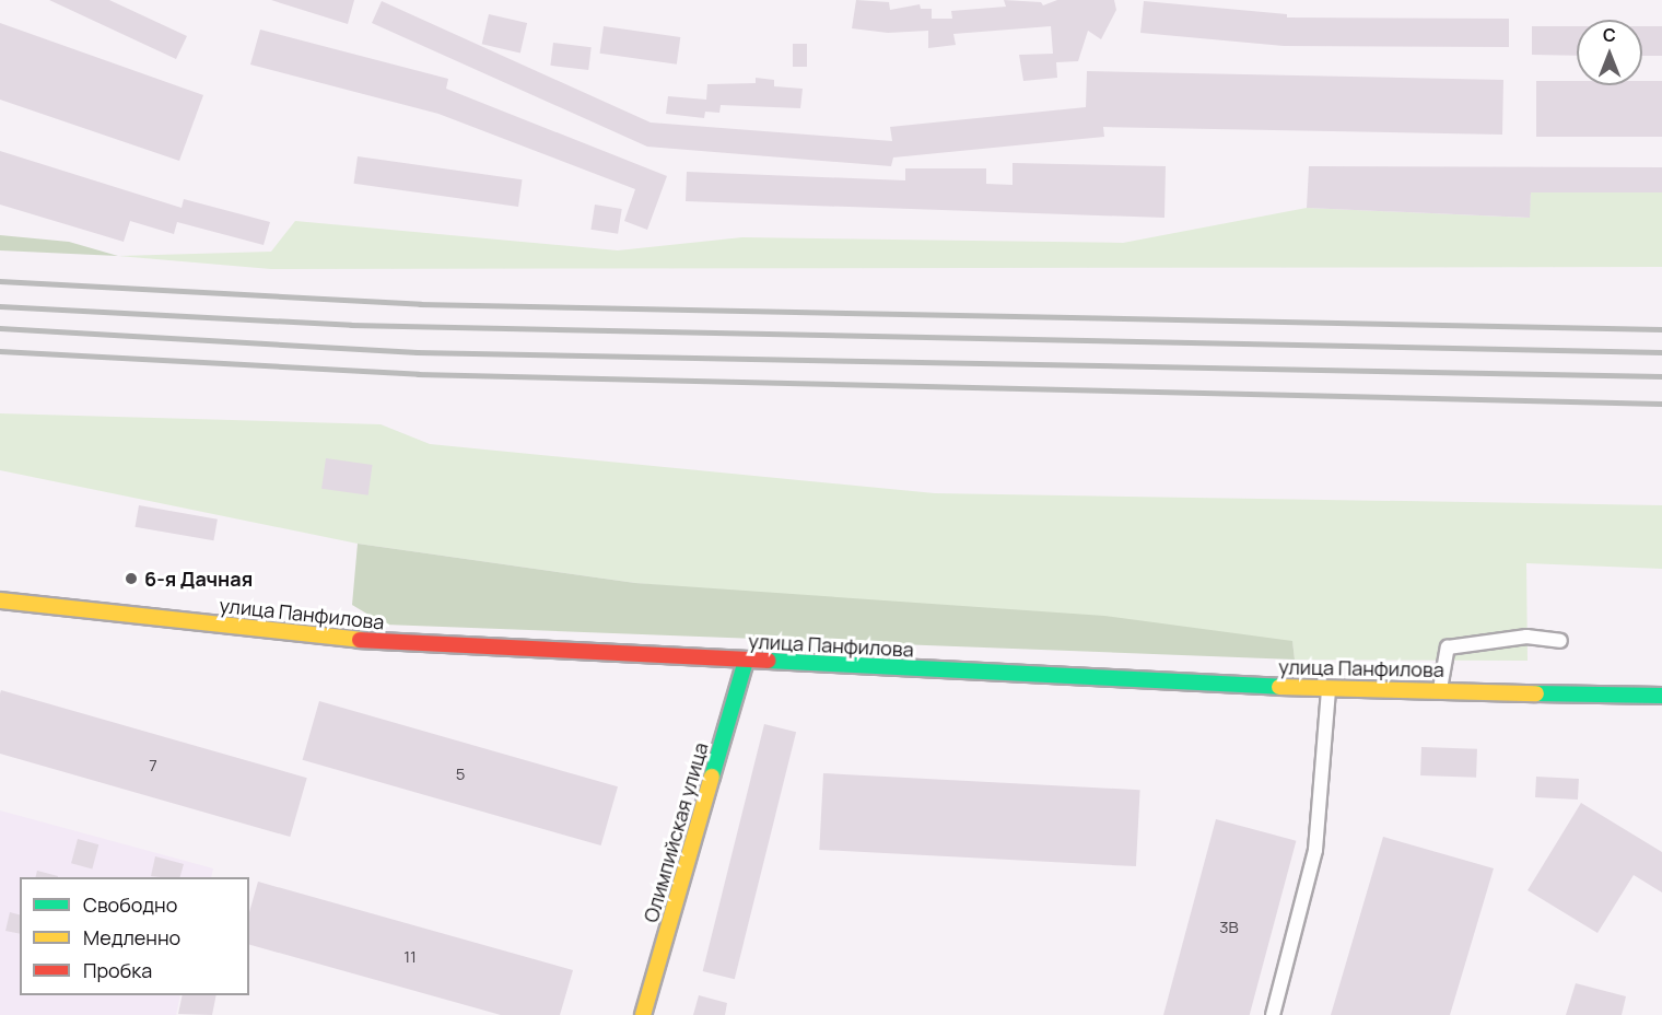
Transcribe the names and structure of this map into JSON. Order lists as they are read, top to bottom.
{
  "streets": {
    "main road": ["улица Панфилова", "Олимпийская улица"]
  },
  "crossings": [
    ["улица Панфилова", "Олимпийская улица"]
  ],
  "places": ["6-я Дачная"],
  "house_numbers": [
    "7",
    "5",
    "3В",
    "11"
  ],
  "legend": ["Свободно", "Медленно", "Пробка"],
  "north": "top"
}
